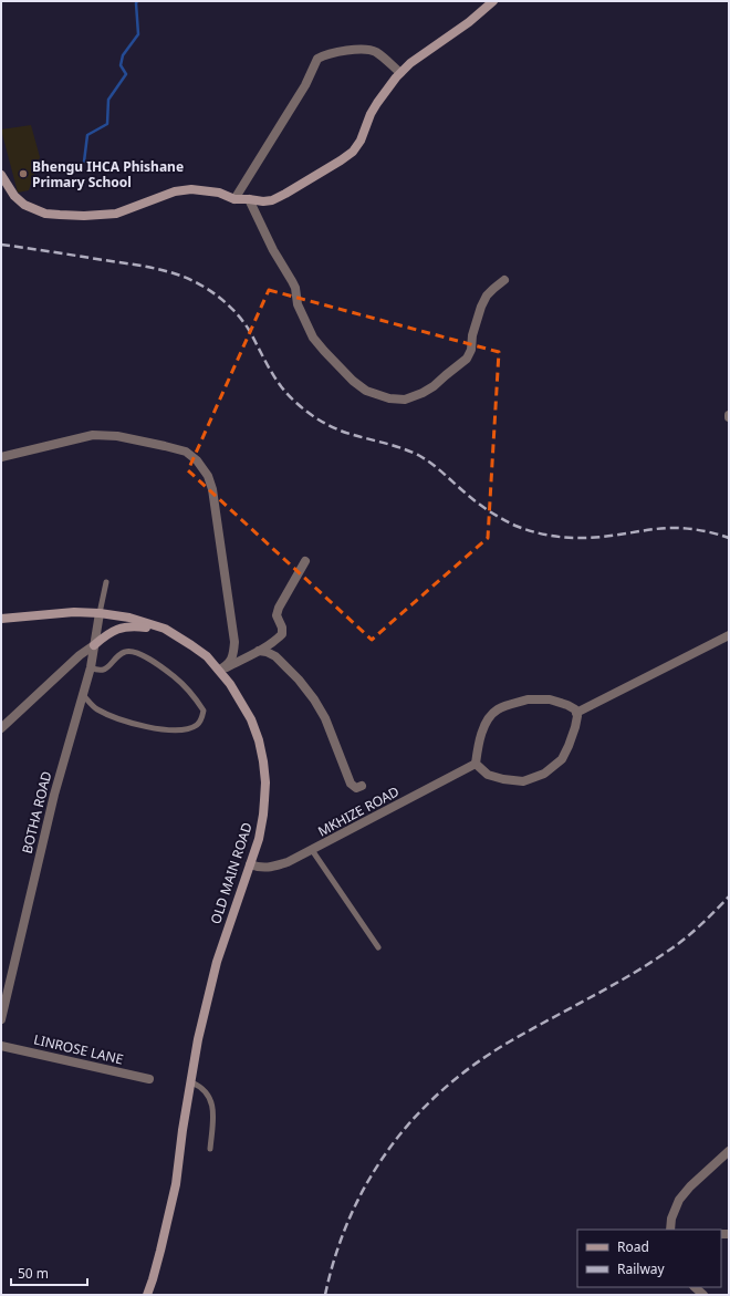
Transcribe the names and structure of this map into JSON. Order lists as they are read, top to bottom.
{
  "streets": {
    "main road": ["OLD MAIN ROAD"],
    "street": ["MKHIZE ROAD", "BOTHA ROAD", "LINROSE LANE"]
  },
  "crossings": [
    ["MKHIZE ROAD", "OLD MAIN ROAD"],
    ["BOTHA ROAD", "OLD MAIN ROAD"]
  ],
  "places": ["Bhengu IHCA Phishane Primary School"],
  "legend": ["Road", "Railway"],
  "scale_bar": "50 m"
}
